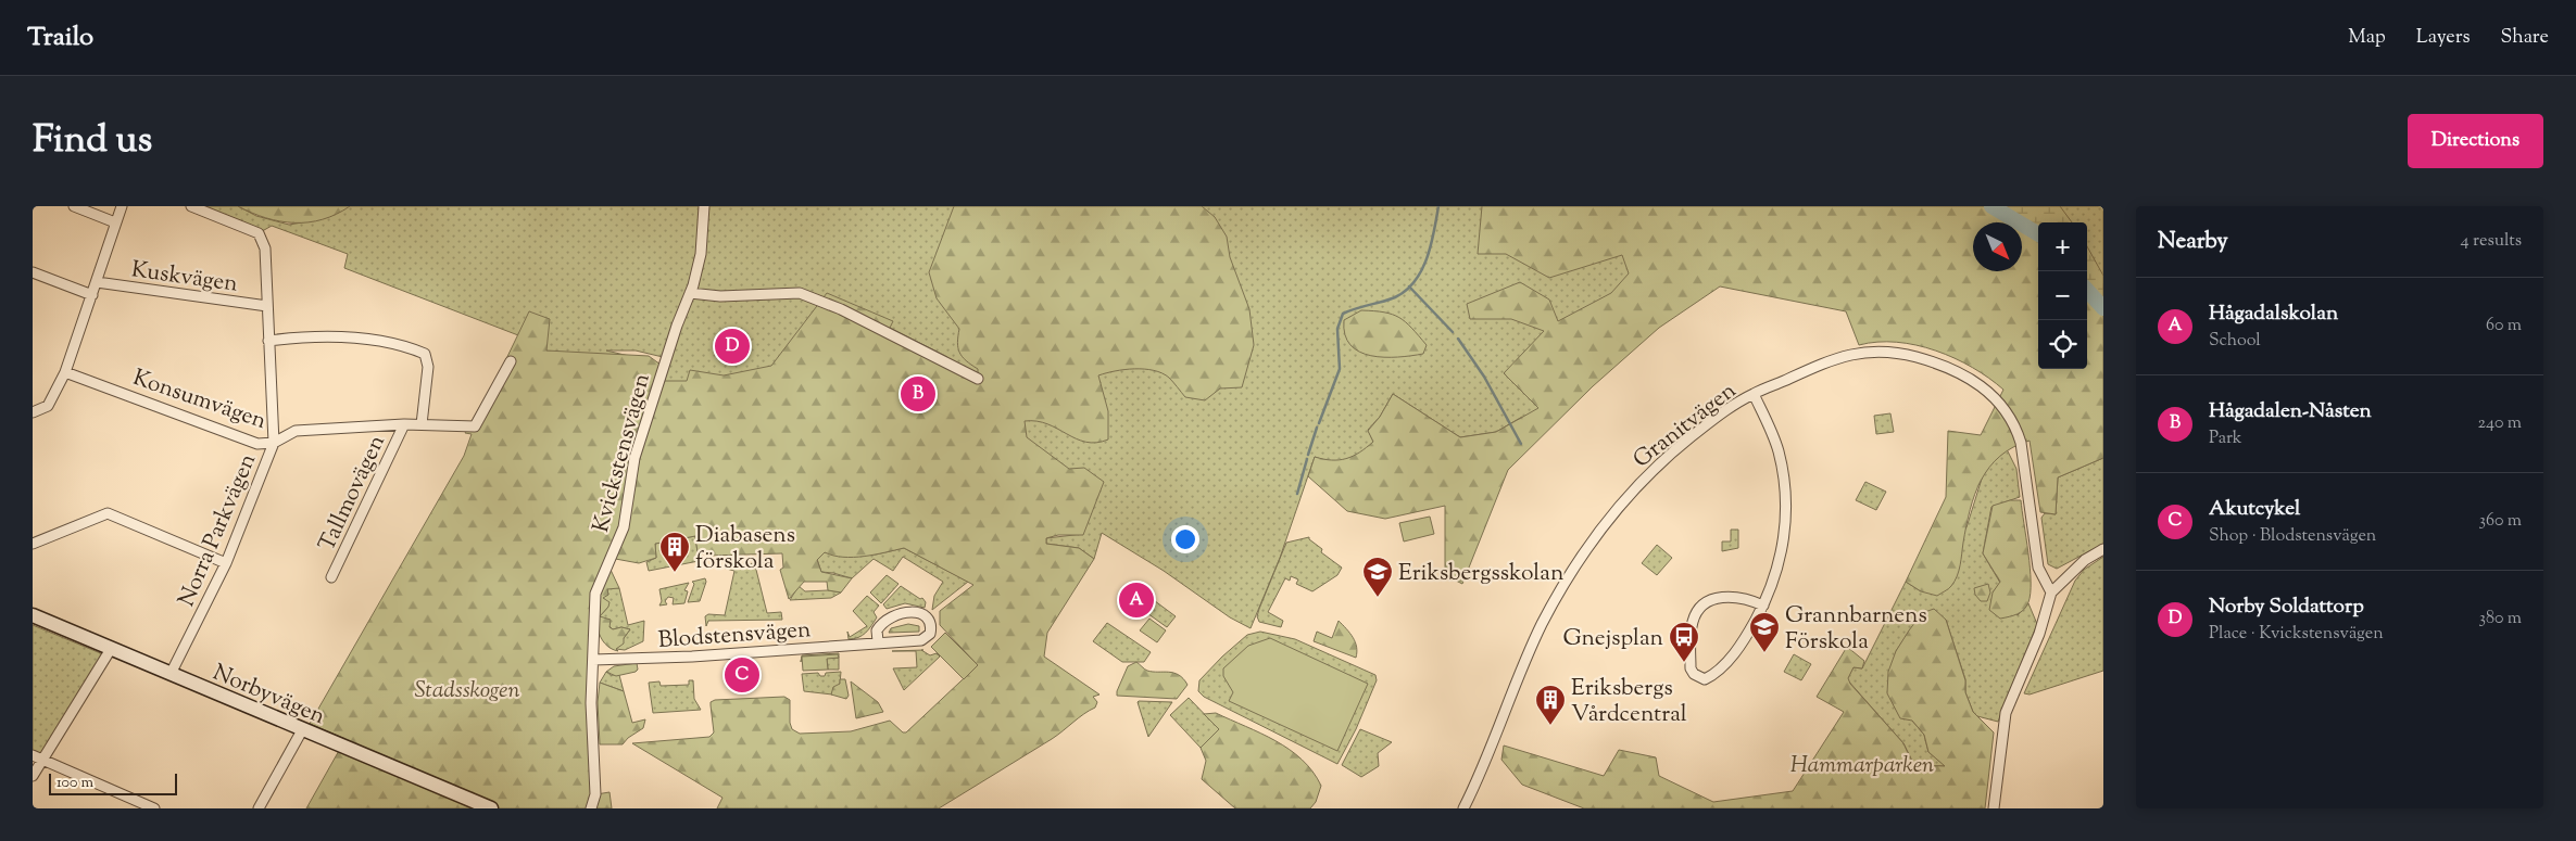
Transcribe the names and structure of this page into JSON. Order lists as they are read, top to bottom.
{
  "streets": {
    "street": [
      "Kuskvägen",
      "Konsumvägen",
      "Granitvägen",
      "Kvickstensvägen",
      "Tallmovägen",
      "Norra Parkvägen",
      "Blodstensvägen",
      "Norbyvägen"
    ]
  },
  "crossings": [
    ["Kuskvägen", "Norra Parkvägen"],
    ["Konsumvägen", "Tallmovägen"],
    ["Konsumvägen", "Norra Parkvägen"],
    ["Kvickstensvägen", "Blodstensvägen"],
    ["Norra Parkvägen", "Norbyvägen"]
  ],
  "parks": ["Stadsskogen", "Hammarparken"],
  "places": {
    "building": ["Diabasens förskola", "Eriksbergs Vårdcentral"],
    "school or university": ["Eriksbergsskolan", "Grannbarnens Förskola"],
    "bus stop": ["Gnejsplan"]
  },
  "scale_bar": "100 m",
  "north": "bottom right",
  "page": {
    "header": "Trailo",
    "nav": ["Map", "Layers", "Share"],
    "title": "Find us",
    "buttons": "Directions",
    "heading": ["Nearby", "4 results"],
    "map_buttons": ["+", "−"],
    "list": [
      {
        "mark": "A",
        "name": "Hågadalskolan",
        "note": "School",
        "value": "60 m"
      },
      {
        "mark": "B",
        "name": "Hågadalen-Nåsten",
        "note": "Park",
        "value": "240 m"
      },
      {
        "mark": "C",
        "name": "Akutcykel",
        "note": "Shop · Blodstensvägen",
        "value": "360 m"
      },
      {
        "mark": "D",
        "name": "Norby Soldattorp",
        "note": "Place · Kvickstensvägen",
        "value": "380 m"
      }
    ],
    "pins": [
      "D",
      "B",
      "A",
      "C"
    ],
    "scale": "100 m"
  }
}
